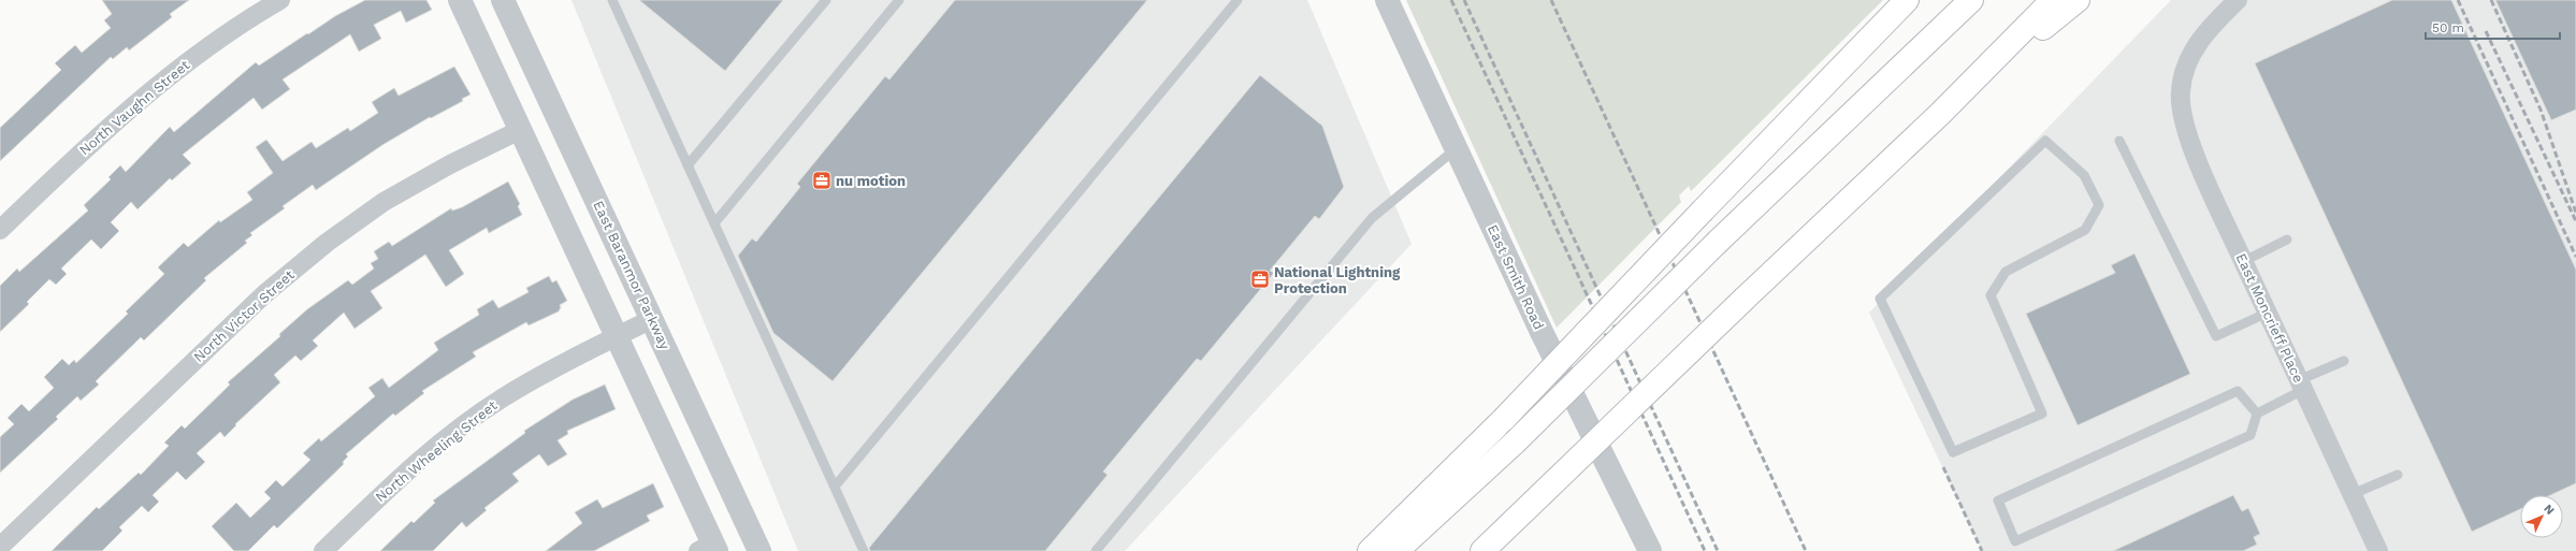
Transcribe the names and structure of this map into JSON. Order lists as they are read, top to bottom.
{
  "streets": {
    "street": [
      "North Vaughn Street",
      "East Baranmor Parkway",
      "East Smith Road",
      "North Victor Street",
      "East Moncrieff Place",
      "North Wheeling Street"
    ]
  },
  "crossings": [
    ["East Baranmor Parkway", "North Wheeling Street"]
  ],
  "places": {
    "office": ["nu motion", "National Lightning Protection"]
  },
  "scale_bar": "50 m",
  "north": "top right"
}
